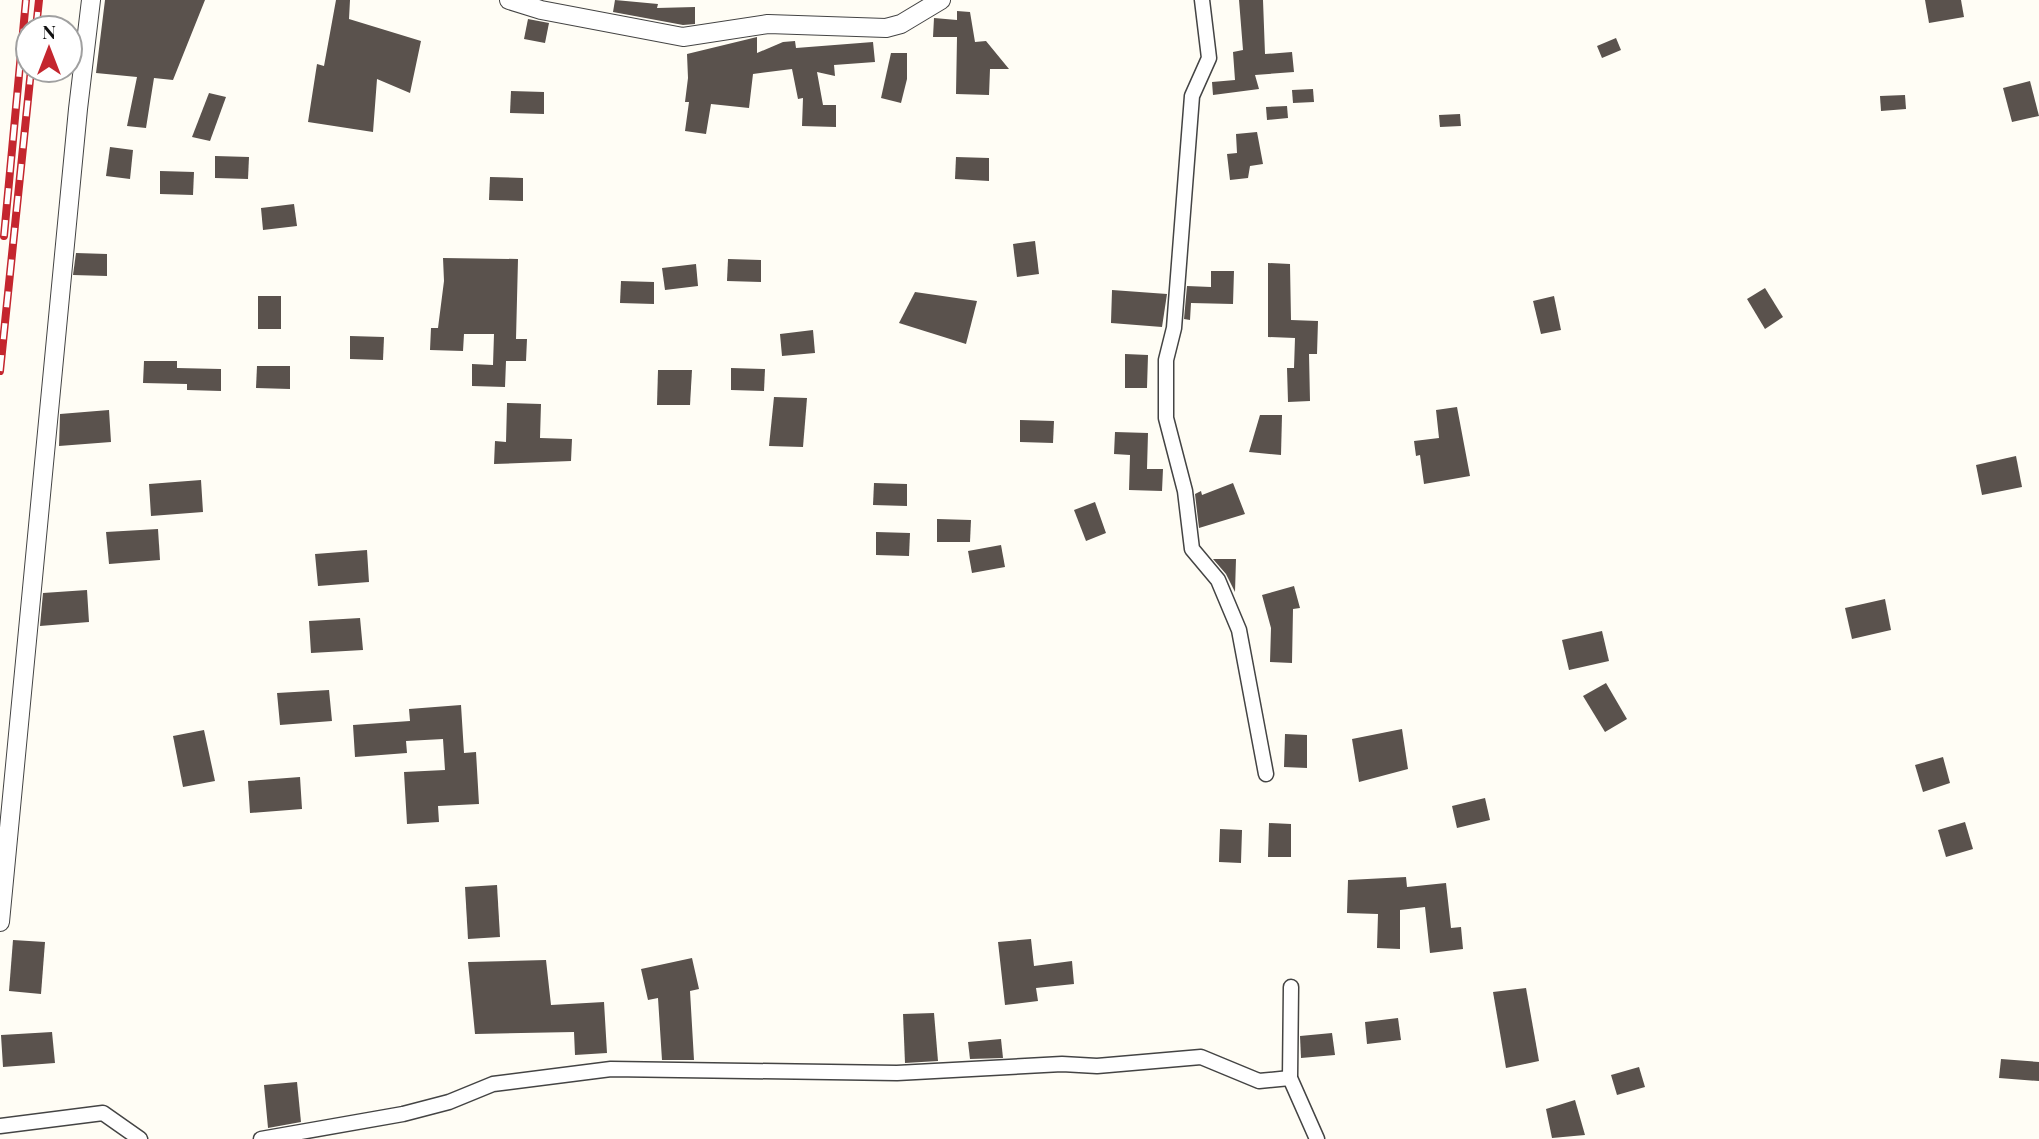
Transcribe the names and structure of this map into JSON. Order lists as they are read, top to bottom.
{
  "north": "top"
}
